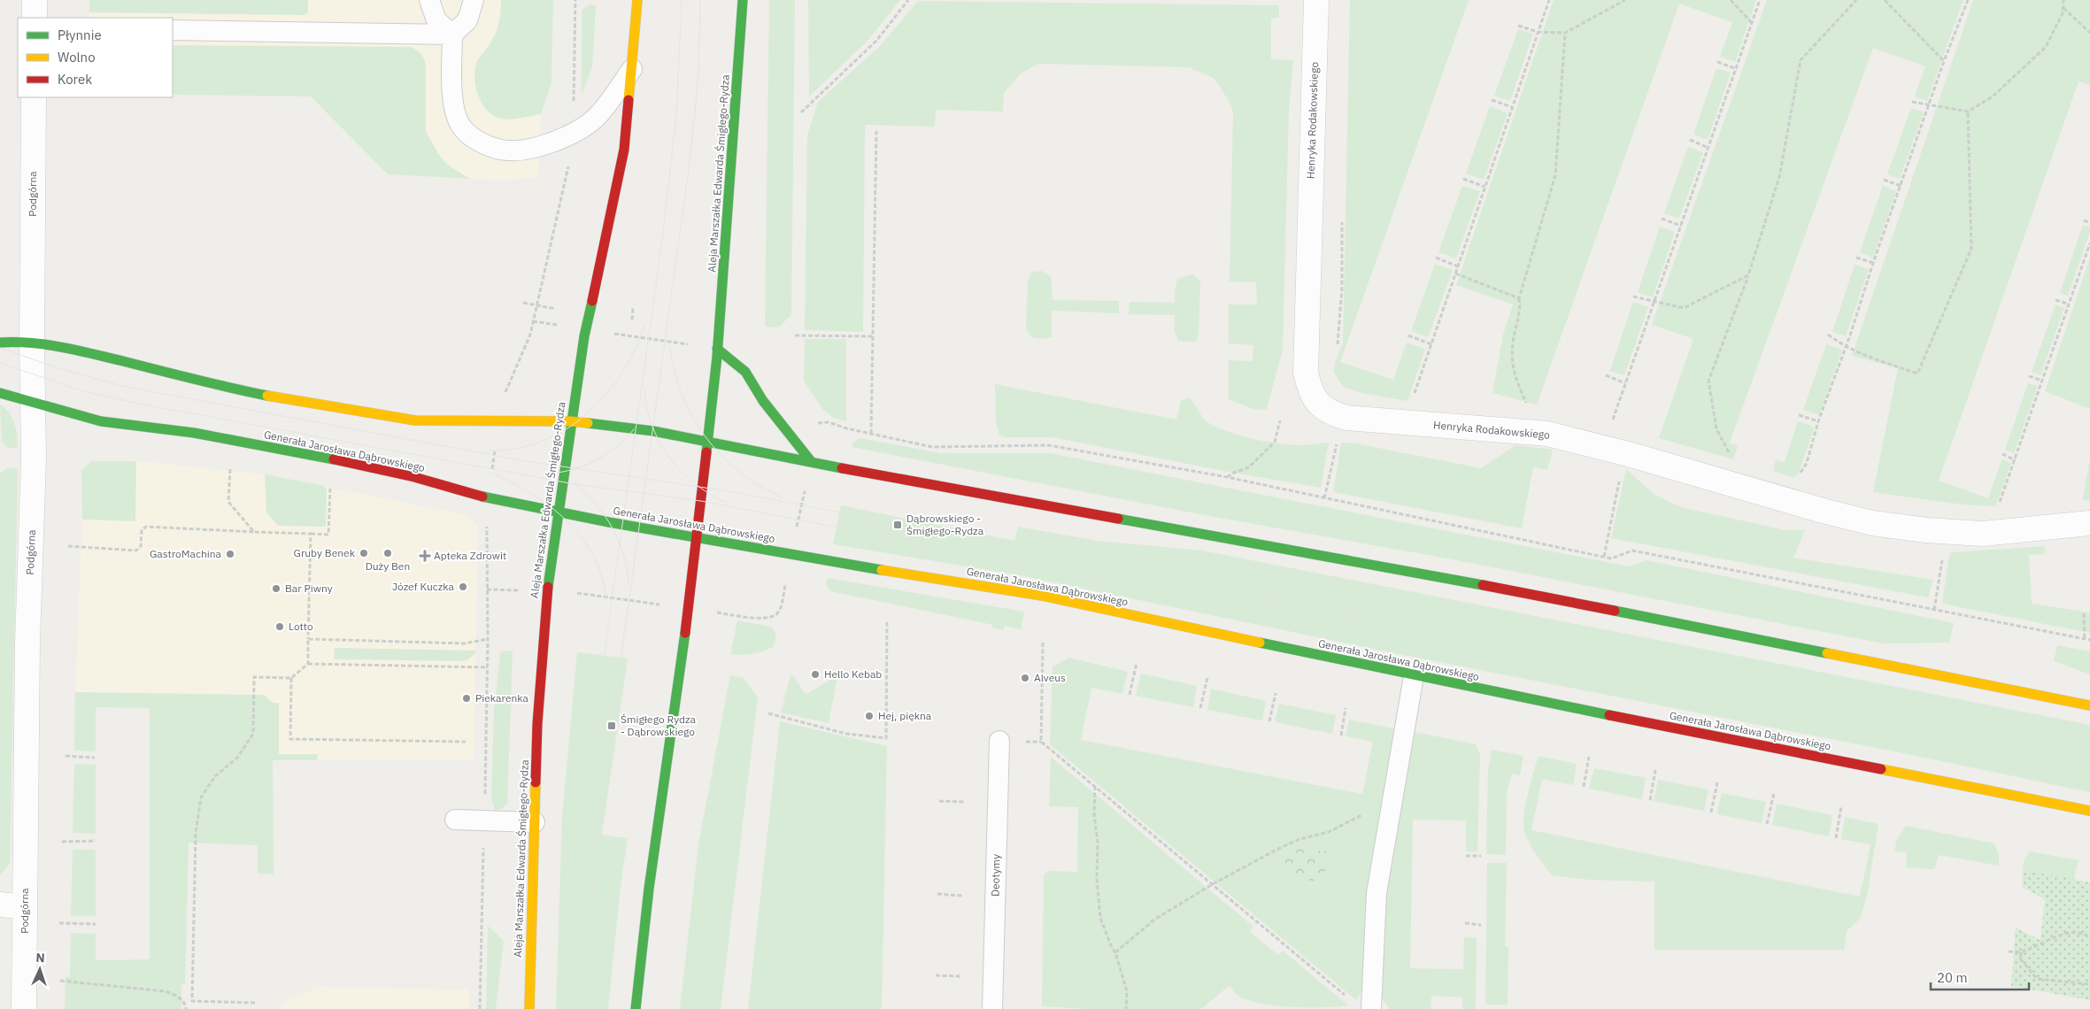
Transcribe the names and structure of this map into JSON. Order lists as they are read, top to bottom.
{
  "streets": {
    "main road": ["Aleja Marszałka Edwarda Śmigłego-Rydza", "Generała Jarosława Dąbrowskiego"],
    "street": ["Henryka Rodakowskiego", "Podgórna"],
    "lane": ["Deotymy"]
  },
  "crossings": [
    ["Aleja Marszałka Edwarda Śmigłego-Rydza", "Generała Jarosława Dąbrowskiego"],
    ["Podgórna", "Generała Jarosława Dąbrowskiego"]
  ],
  "places": {
    "transit": ["Dąbrowskiego - Śmigłego-Rydza", "Śmigłego Rydza - Dąbrowskiego"],
    "other": [
      "Gruby Benek",
      "Duży Ben",
      "GastroMachina",
      "Józef Kuczka",
      "Bar Piwny",
      "Lotto",
      "Hello Kebab",
      "Alveus",
      "Piekarenka",
      "Hej, piękna"
    ],
    "health": ["Apteka Zdrowit"]
  },
  "legend": ["Płynnie", "Wolno", "Korek"],
  "scale_bar": "20 m",
  "north": "top"
}
